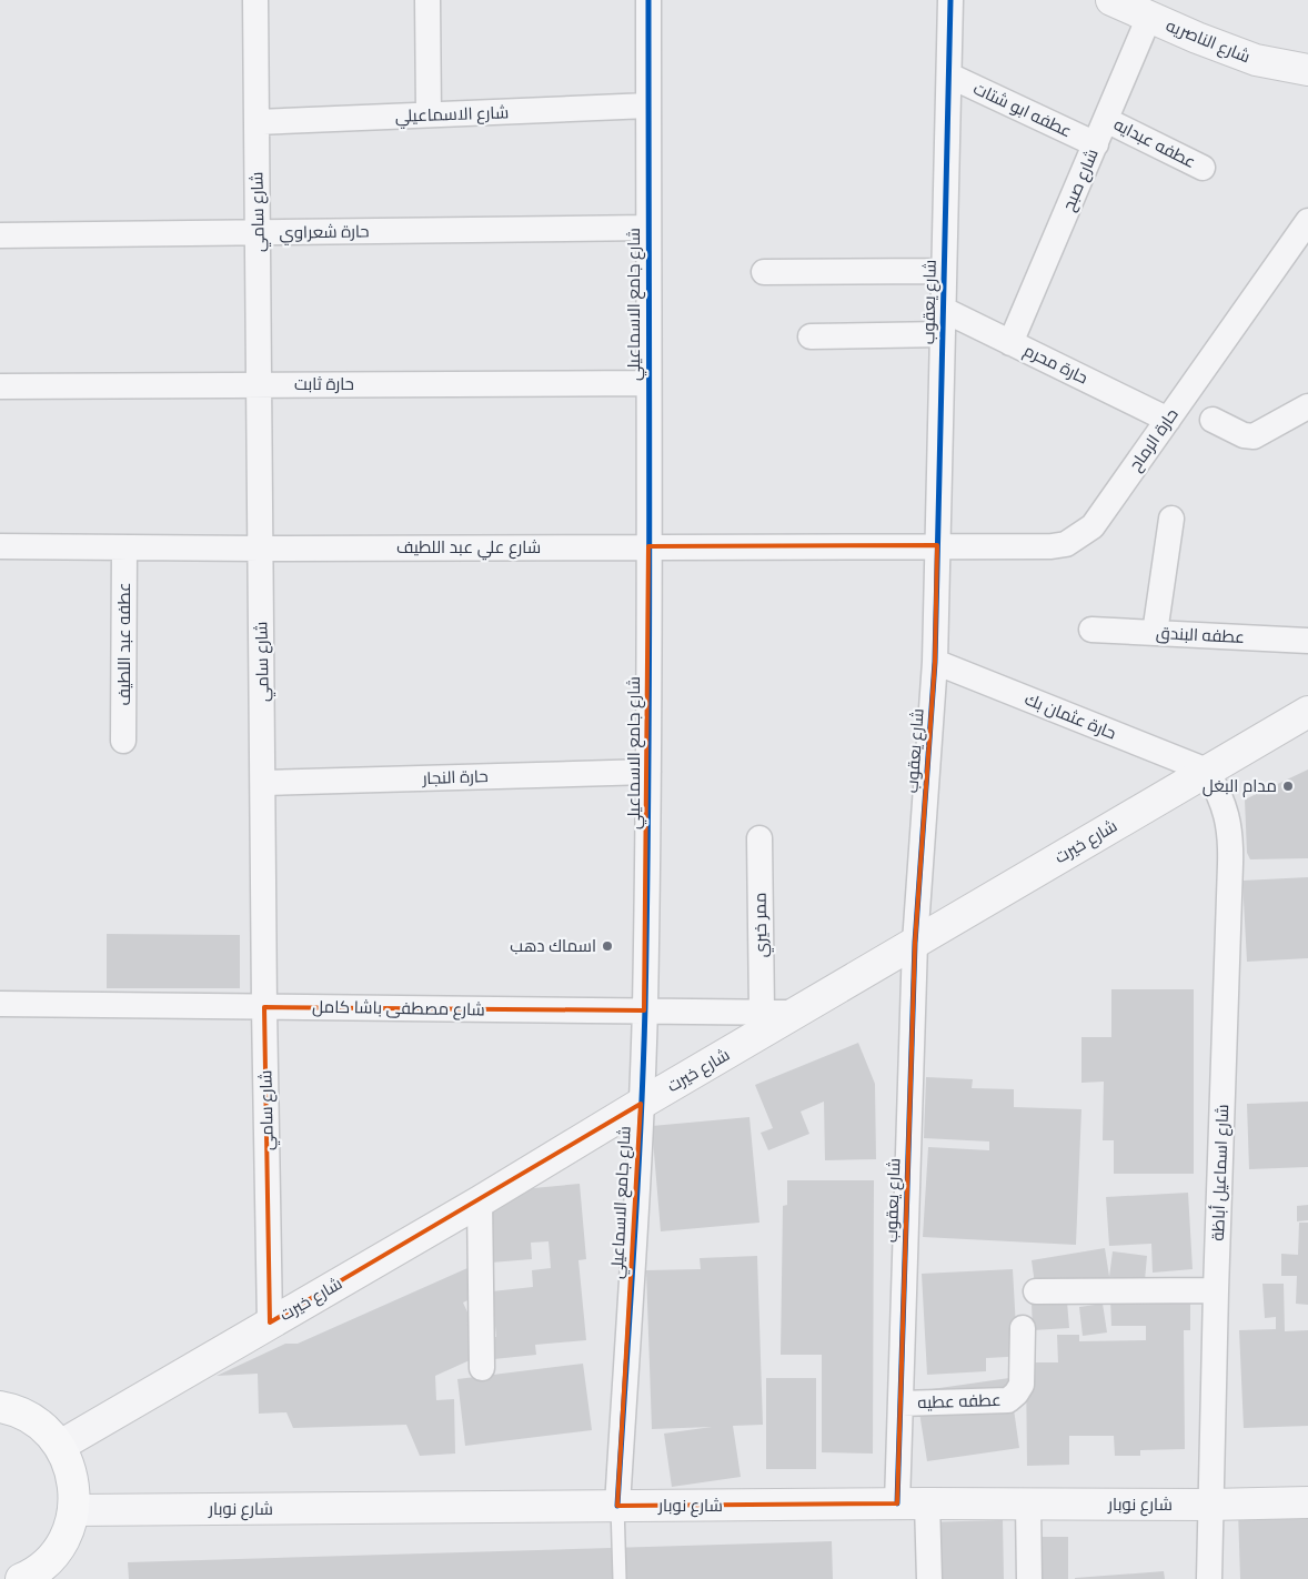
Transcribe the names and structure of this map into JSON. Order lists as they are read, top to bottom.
{
  "streets": {
    "street": [
      "شارع الناصريه",
      "عطفه ابو شتات",
      "شارع الاسماعيلي",
      "عطفه عبدايه",
      "شارع صبح",
      "شارع سامي",
      "حارة شعراوي",
      "شارع يعقوب",
      "شارع جامع الاسماعيلي",
      "حارة محرم",
      "حارة ثابت",
      "حارة الرماح",
      "شارع علي عبد اللطيف",
      "عطفه البندق",
      "عطفه عبد اللطيف",
      "حارة عثمان بك",
      "حارة النجار",
      "شارع خيرت",
      "ممر خيري",
      "شارع مصطفى باشا كامل",
      "شارع اسماعيل أباظة",
      "عطفه عطيه",
      "شارع نوبار"
    ]
  },
  "crossings": [
    ["شارع الناصريه", "شارع صبح"],
    ["عطفه ابو شتات", "شارع صبح"],
    ["عطفه ابو شتات", "شارع يعقوب"],
    ["شارع الاسماعيلي", "شارع سامي"],
    ["شارع الاسماعيلي", "شارع جامع الاسماعيلي"],
    ["عطفه عبدايه", "شارع صبح"],
    ["شارع صبح", "حارة محرم"],
    ["شارع سامي", "حارة شعراوي"],
    ["شارع سامي", "حارة ثابت"],
    ["شارع سامي", "شارع علي عبد اللطيف"],
    ["شارع سامي", "حارة النجار"],
    ["شارع سامي", "شارع خيرت"],
    ["شارع سامي", "شارع مصطفى باشا كامل"],
    ["حارة شعراوي", "شارع جامع الاسماعيلي"],
    ["شارع يعقوب", "حارة محرم"],
    ["شارع يعقوب", "حارة الرماح"],
    ["شارع يعقوب", "شارع علي عبد اللطيف"],
    ["شارع يعقوب", "حارة عثمان بك"],
    ["شارع يعقوب", "شارع خيرت"],
    ["شارع يعقوب", "عطفه عطيه"],
    ["شارع يعقوب", "شارع نوبار"],
    ["شارع جامع الاسماعيلي", "حارة ثابت"],
    ["شارع جامع الاسماعيلي", "شارع علي عبد اللطيف"],
    ["شارع جامع الاسماعيلي", "حارة النجار"],
    ["شارع جامع الاسماعيلي", "شارع خيرت"],
    ["شارع جامع الاسماعيلي", "شارع مصطفى باشا كامل"],
    ["شارع جامع الاسماعيلي", "شارع نوبار"],
    ["حارة محرم", "حارة الرماح"],
    ["حارة الرماح", "شارع علي عبد اللطيف"],
    ["شارع علي عبد اللطيف", "عطفه عبد اللطيف"],
    ["حارة عثمان بك", "شارع خيرت"],
    ["حارة عثمان بك", "شارع اسماعيل أباظة"],
    ["شارع خيرت", "شارع مصطفى باشا كامل"],
    ["شارع خيرت", "شارع اسماعيل أباظة"],
    ["ممر خيري", "شارع مصطفى باشا كامل"],
    ["شارع اسماعيل أباظة", "شارع نوبار"]
  ],
  "places": ["مدام البغل", "اسماك دهب"]
}
